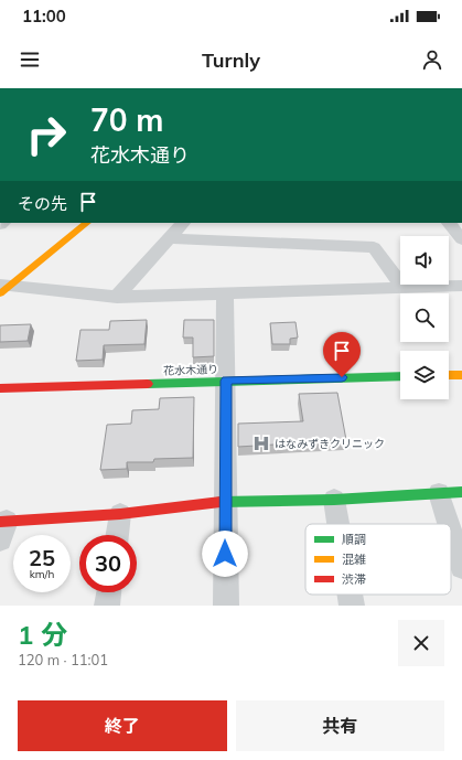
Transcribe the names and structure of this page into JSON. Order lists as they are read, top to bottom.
{
  "streets": {
    "street": ["花水木通り"]
  },
  "places": {
    "hospital": ["はなみずきクリニック"]
  },
  "legend": ["順調", "混雑", "渋滞"],
  "page": {
    "status": "11:00",
    "header": "Turnly",
    "turn": ["70 m", "花水木通り"],
    "then": "その先",
    "speed": "25 km/h",
    "limit": "30",
    "heading": ["1 分", "120 m · 11:01"],
    "buttons": ["終了", "共有"]
  }
}
